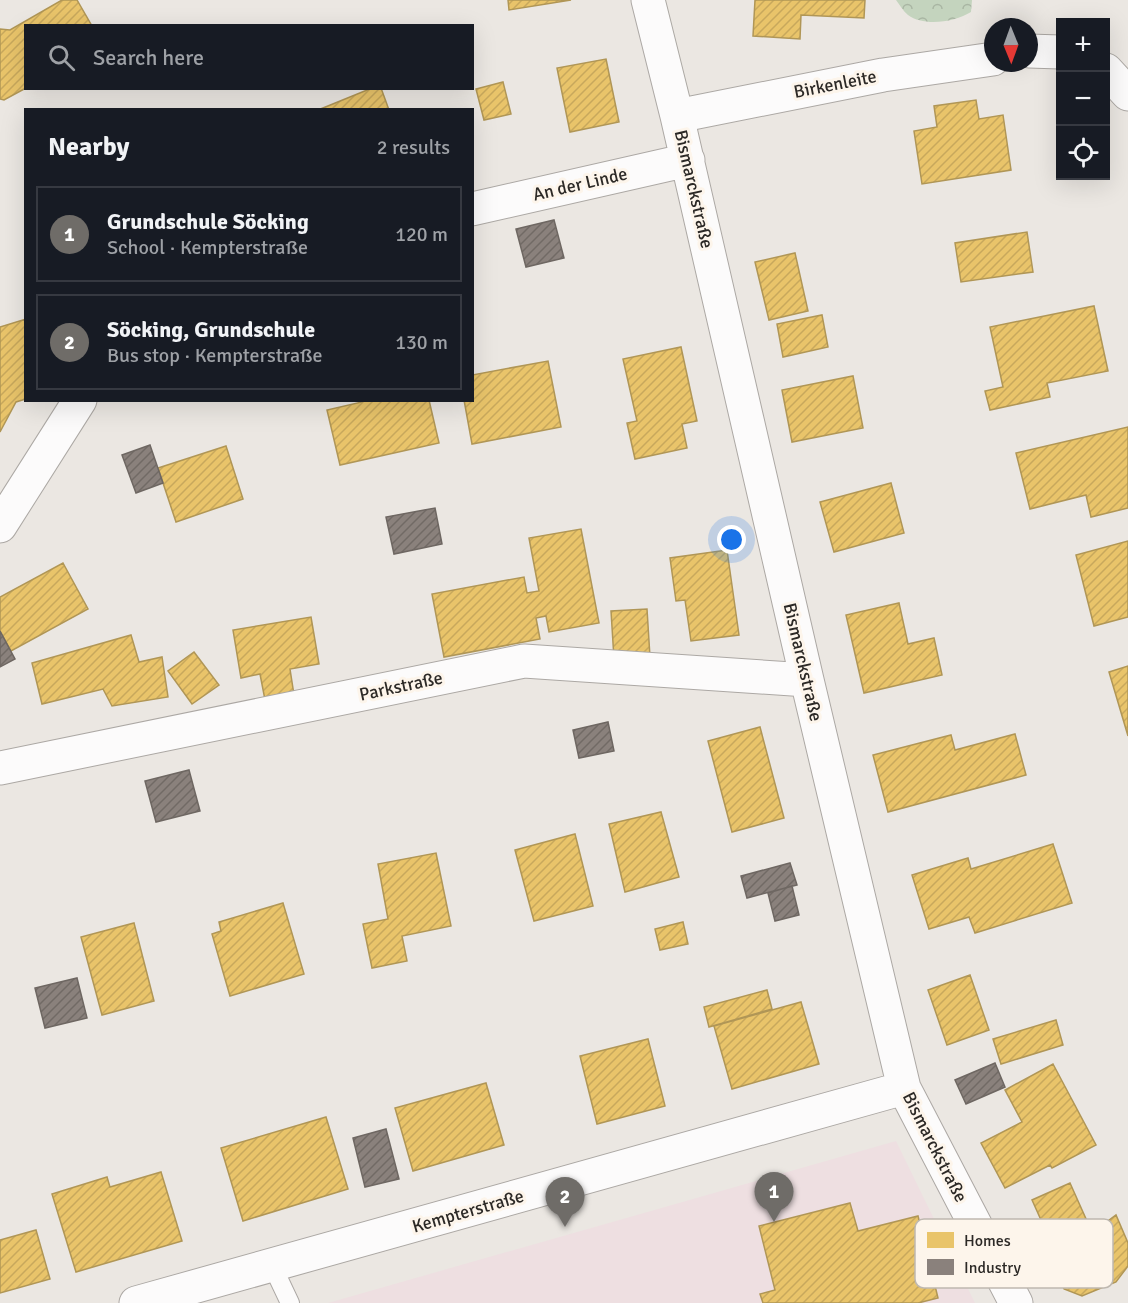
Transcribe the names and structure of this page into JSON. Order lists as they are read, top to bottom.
{
  "streets": {
    "street": [
      "Birkenleite",
      "An der Linde",
      "Bismarckstraße",
      "Parkstraße",
      "Kempterstraße"
    ]
  },
  "crossings": [
    ["Birkenleite", "Bismarckstraße"],
    ["An der Linde", "Bismarckstraße"],
    ["Bismarckstraße", "Parkstraße"],
    ["Bismarckstraße", "Kempterstraße"]
  ],
  "legend": ["Homes", "Industry"],
  "north": "bottom",
  "page": {
    "map_buttons": ["+", "−"],
    "search": "Search here",
    "heading": ["Nearby", "2 results"],
    "list": [
      {
        "mark": "1",
        "name": "Grundschule Söcking",
        "note": "School · Kempterstraße",
        "value": "120 m"
      },
      {
        "mark": "2",
        "name": "Söcking, Grundschule",
        "note": "Bus stop · Kempterstraße",
        "value": "130 m"
      }
    ],
    "pins": ["1", "2"]
  }
}
